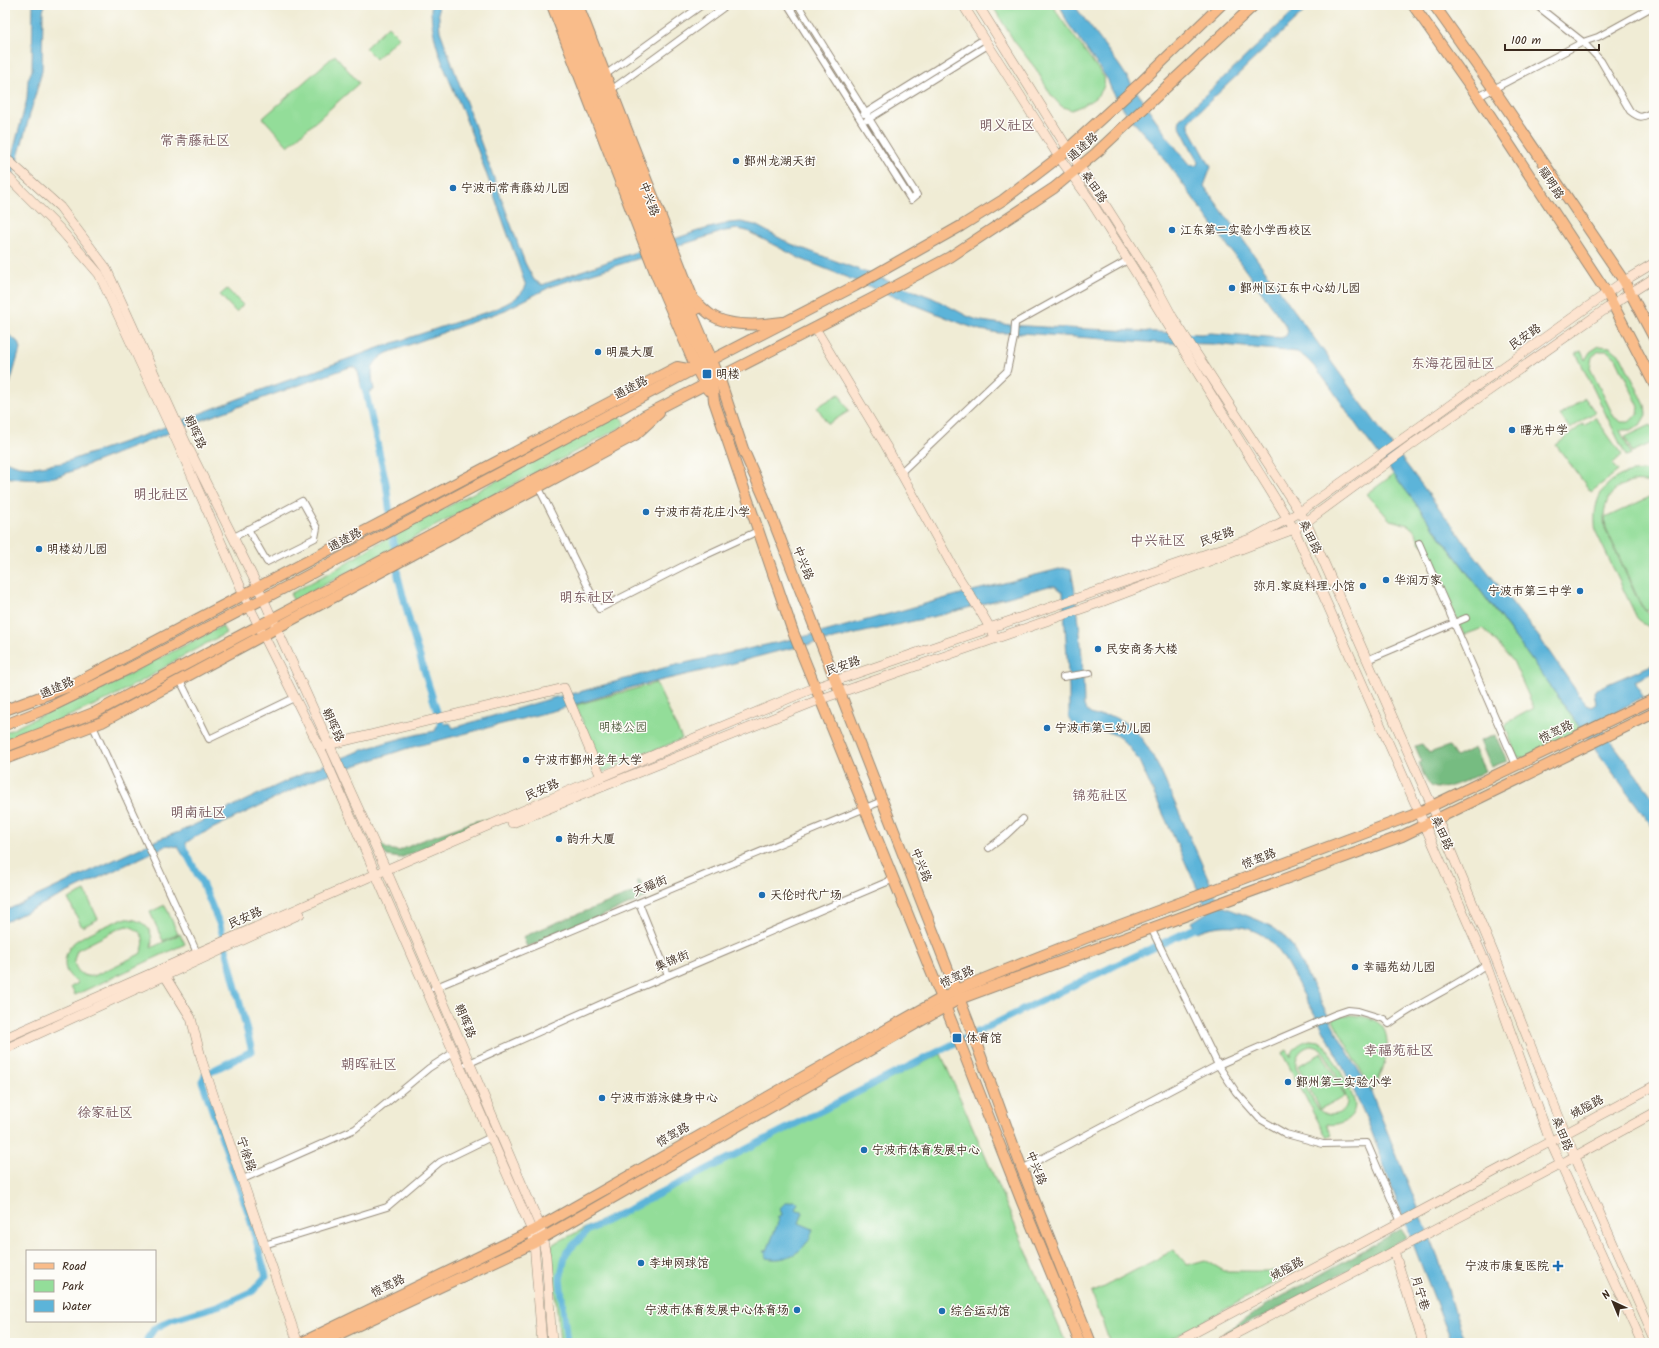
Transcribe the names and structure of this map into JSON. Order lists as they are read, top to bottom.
{
  "streets": {
    "main road": [
      "通途路",
      "福明路",
      "桑田路",
      "中兴路",
      "民安路",
      "朝晖路",
      "惊驾路",
      "姚隘路",
      "宁徐路",
      "月宁巷"
    ],
    "street": ["天福街", "集锦街"]
  },
  "crossings": [
    ["通途路", "桑田路"],
    ["通途路", "中兴路"],
    ["通途路", "朝晖路"],
    ["福明路", "民安路"],
    ["桑田路", "民安路"],
    ["桑田路", "惊驾路"],
    ["桑田路", "姚隘路"],
    ["中兴路", "民安路"],
    ["中兴路", "惊驾路"],
    ["中兴路", "天福街"],
    ["中兴路", "集锦街"],
    ["民安路", "朝晖路"],
    ["民安路", "宁徐路"],
    ["朝晖路", "惊驾路"],
    ["朝晖路", "天福街"],
    ["朝晖路", "集锦街"]
  ],
  "districts": [
    "明义社区",
    "常青藤社区",
    "东海花园社区",
    "明北社区",
    "中兴社区",
    "明东社区",
    "锦苑社区",
    "明南社区",
    "幸福苑社区",
    "朝晖社区",
    "徐家社区"
  ],
  "parks": ["明楼公园"],
  "places": {
    "other": [
      "鄞州龙湖天街",
      "宁波市常青藤幼儿园",
      "江东第二实验小学西校区",
      "鄞州区江东中心幼儿园",
      "明晨大厦",
      "曙光中学",
      "宁波市荷花庄小学",
      "明楼幼儿园",
      "华润万家",
      "弥月.家庭料理.小馆",
      "宁波市第三中学",
      "民安商务大楼",
      "宁波市第三幼儿园",
      "宁波市鄞州老年大学",
      "韵升大厦",
      "天伦时代广场",
      "幸福苑幼儿园",
      "鄞州第二实验小学",
      "宁波市游泳健身中心",
      "宁波市体育发展中心",
      "李坤网球馆",
      "宁波市体育发展中心体育场",
      "综合运动馆"
    ],
    "transit": ["明楼", "体育馆"],
    "health": ["宁波市康复医院"]
  },
  "legend": ["Road", "Park", "Water"],
  "scale_bar": "100 m",
  "north": "top left"
}
